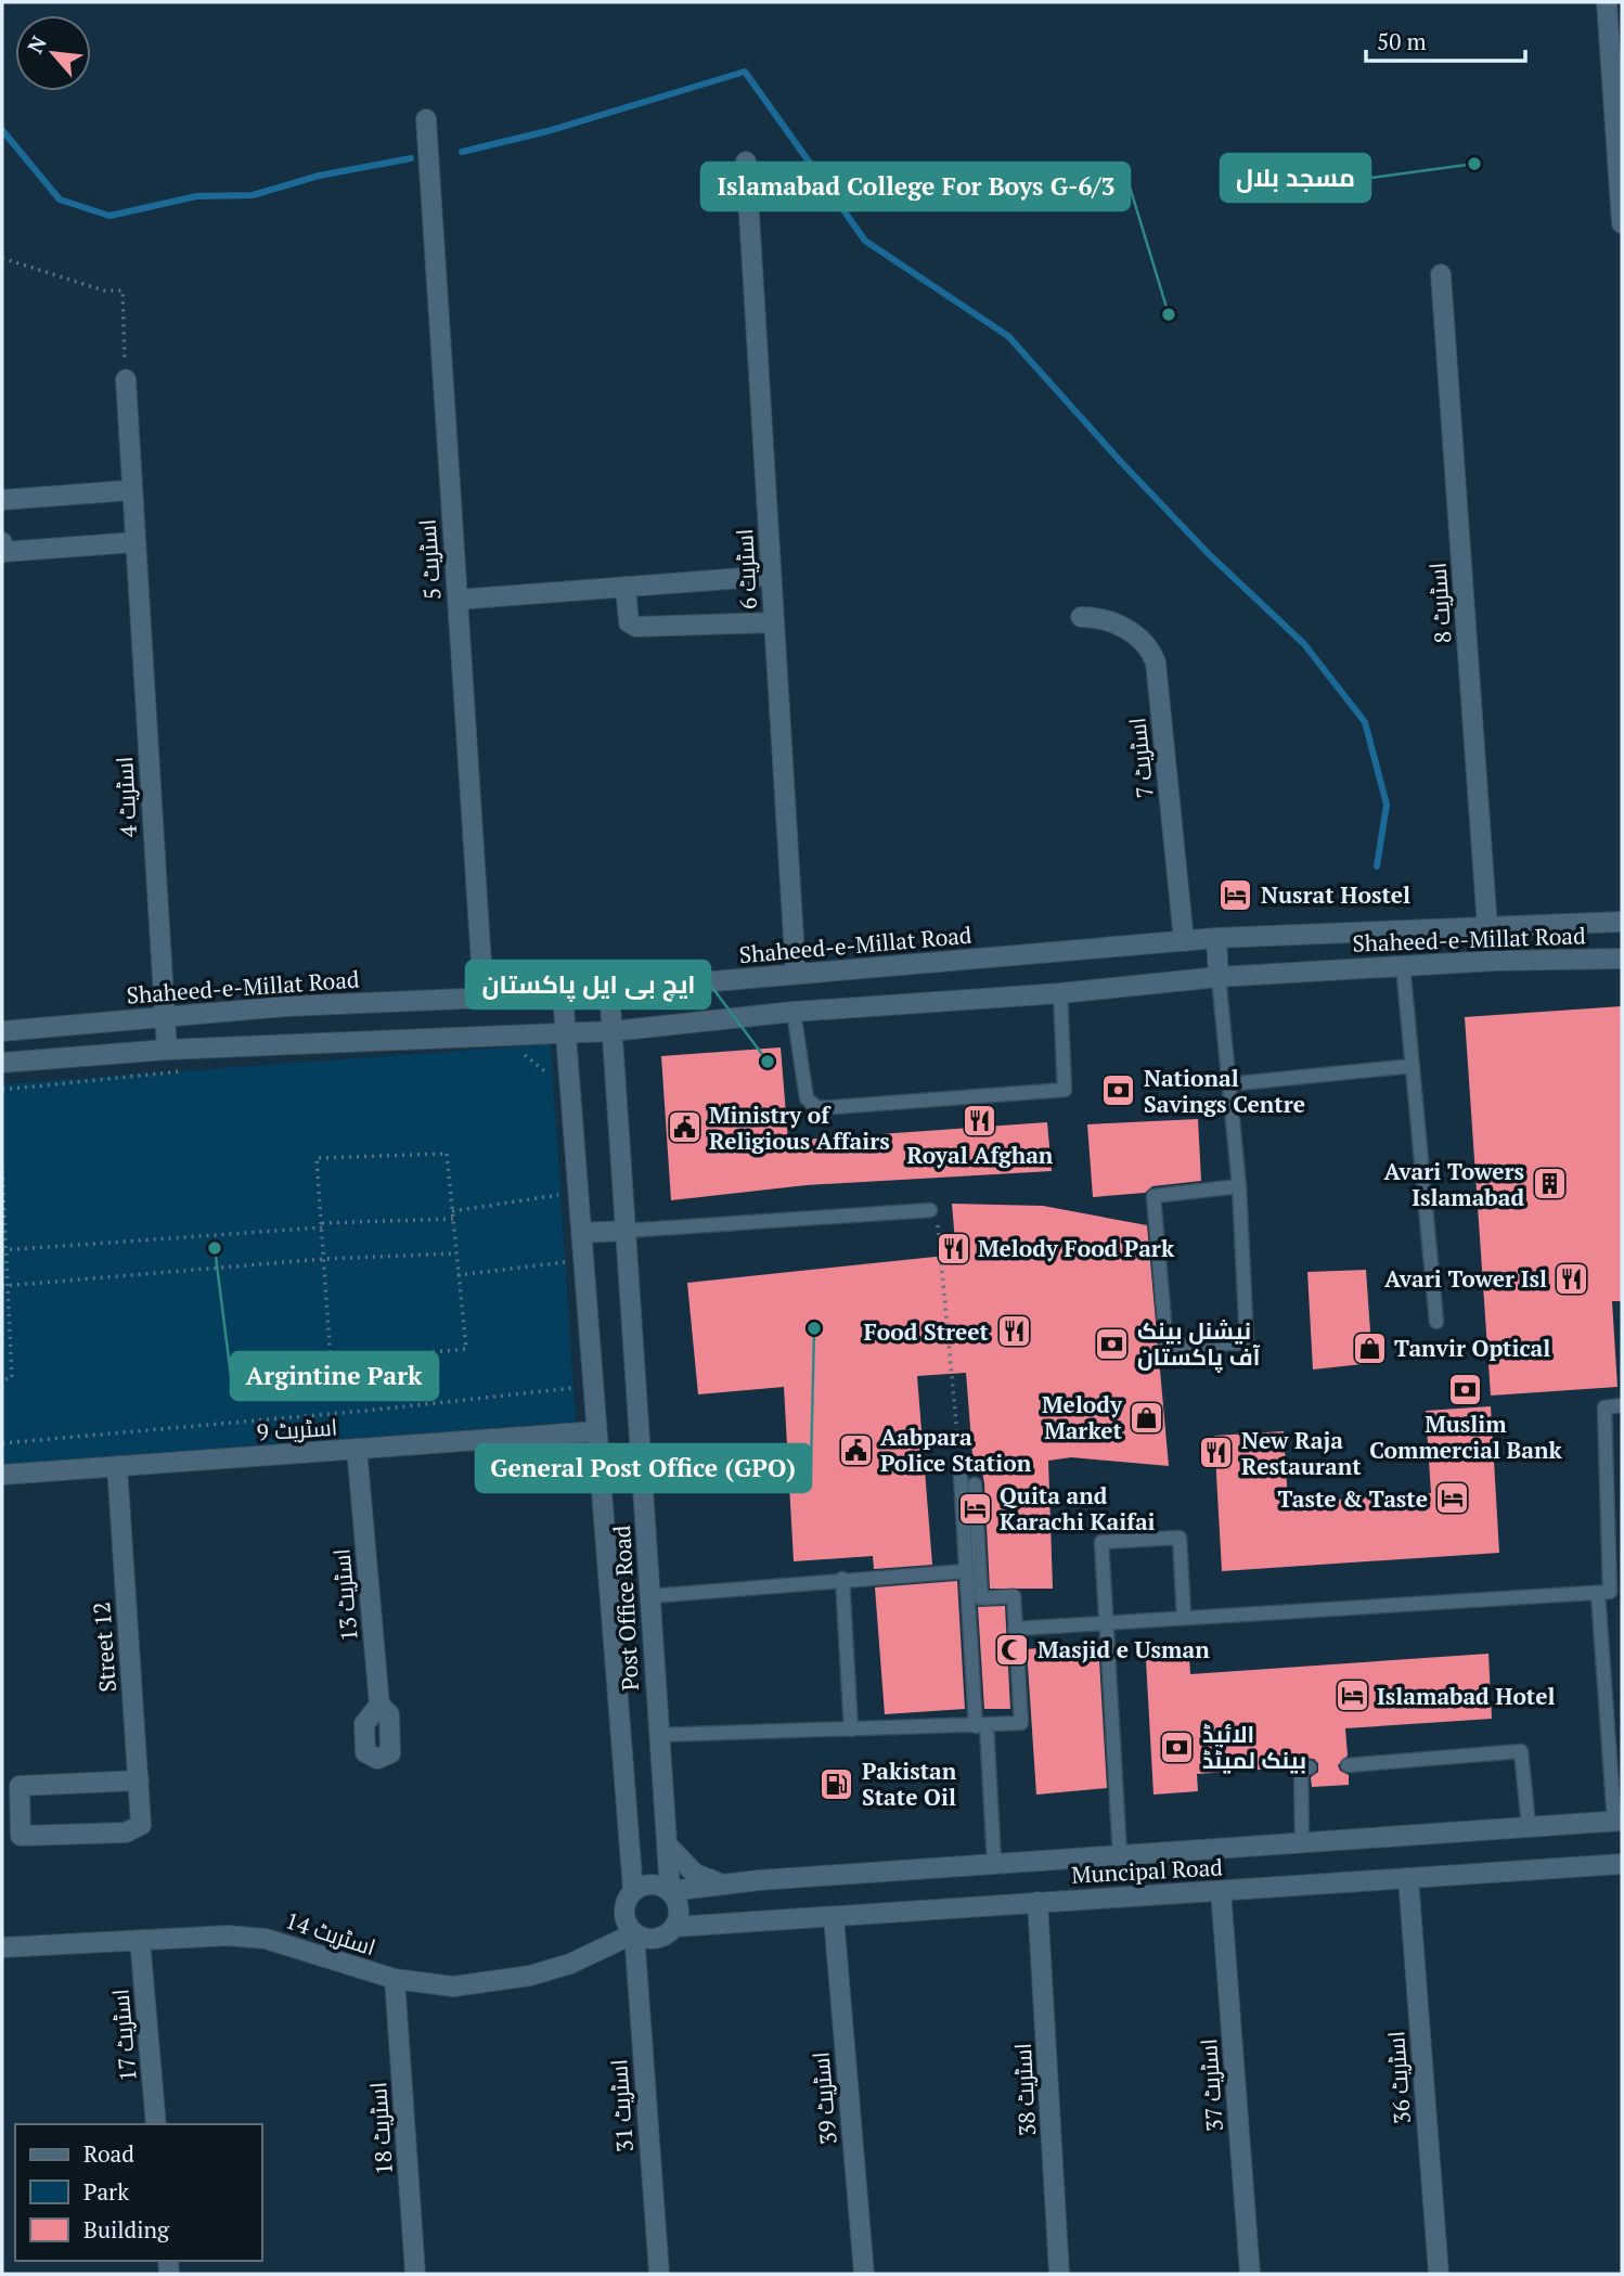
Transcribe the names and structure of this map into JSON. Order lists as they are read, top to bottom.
{
  "streets": {
    "street": [
      "اسٹریٹ 5",
      "اسٹریٹ 6",
      "اسٹریٹ 8",
      "اسٹریٹ 7",
      "اسٹریٹ 4",
      "Shaheed-e-Millat Road",
      "اسٹریٹ 9",
      "اسٹریٹ 13",
      "Post Office Road",
      "Street 12",
      "Muncipal Road",
      "اسٹریٹ 14",
      "اسٹریٹ 17",
      "اسٹریٹ 36",
      "اسٹریٹ 37",
      "اسٹریٹ 38",
      "اسٹریٹ 39",
      "اسٹریٹ 31",
      "اسٹریٹ 18"
    ]
  },
  "crossings": [
    ["اسٹریٹ 5", "Shaheed-e-Millat Road"],
    ["اسٹریٹ 6", "Shaheed-e-Millat Road"],
    ["اسٹریٹ 8", "Shaheed-e-Millat Road"],
    ["اسٹریٹ 7", "Shaheed-e-Millat Road"],
    ["اسٹریٹ 4", "Shaheed-e-Millat Road"],
    ["Shaheed-e-Millat Road", "Post Office Road"],
    ["اسٹریٹ 9", "اسٹریٹ 13"],
    ["اسٹریٹ 9", "Post Office Road"],
    ["اسٹریٹ 9", "Street 12"],
    ["Post Office Road", "Muncipal Road"],
    ["Post Office Road", "اسٹریٹ 14"],
    ["Post Office Road", "اسٹریٹ 31"],
    ["Muncipal Road", "اسٹریٹ 14"],
    ["Muncipal Road", "اسٹریٹ 36"],
    ["Muncipal Road", "اسٹریٹ 37"],
    ["Muncipal Road", "اسٹریٹ 38"],
    ["Muncipal Road", "اسٹریٹ 39"],
    ["Muncipal Road", "اسٹریٹ 31"],
    ["اسٹریٹ 14", "اسٹریٹ 17"],
    ["اسٹریٹ 14", "اسٹریٹ 31"],
    ["اسٹریٹ 14", "اسٹریٹ 18"]
  ],
  "places": {
    "other": [
      "مسجد بلال",
      "Islamabad College For Boys G-6/3",
      "ایچ بی ایل پاکستان",
      "Argintine Park",
      "General Post Office (GPO)"
    ],
    "hotel": [
      "Nusrat Hostel",
      "Taste & Taste",
      "Quita and Karachi Kaifai",
      "Islamabad Hotel"
    ],
    "bank": [
      "National Savings Centre",
      "نیشنل بینک آف پاکستان",
      "Muslim Commercial Bank",
      "الائیڈ بینک لمیٹڈ"
    ],
    "restaurant": [
      "Royal Afghan",
      "Melody Food Park",
      "Avari Tower Isl",
      "Food Street",
      "New Raja Restaurant"
    ],
    "public building": ["Ministry of Religious Affairs", "Aabpara Police Station"],
    "building": ["Avari Towers Islamabad"],
    "shop": ["Tanvir Optical", "Melody Market"],
    "mosque": ["Masjid e Usman"],
    "fuel station": ["Pakistan State Oil"]
  },
  "legend": ["Road", "Park", "Building"],
  "scale_bar": "50 m",
  "north": "top left"
}
